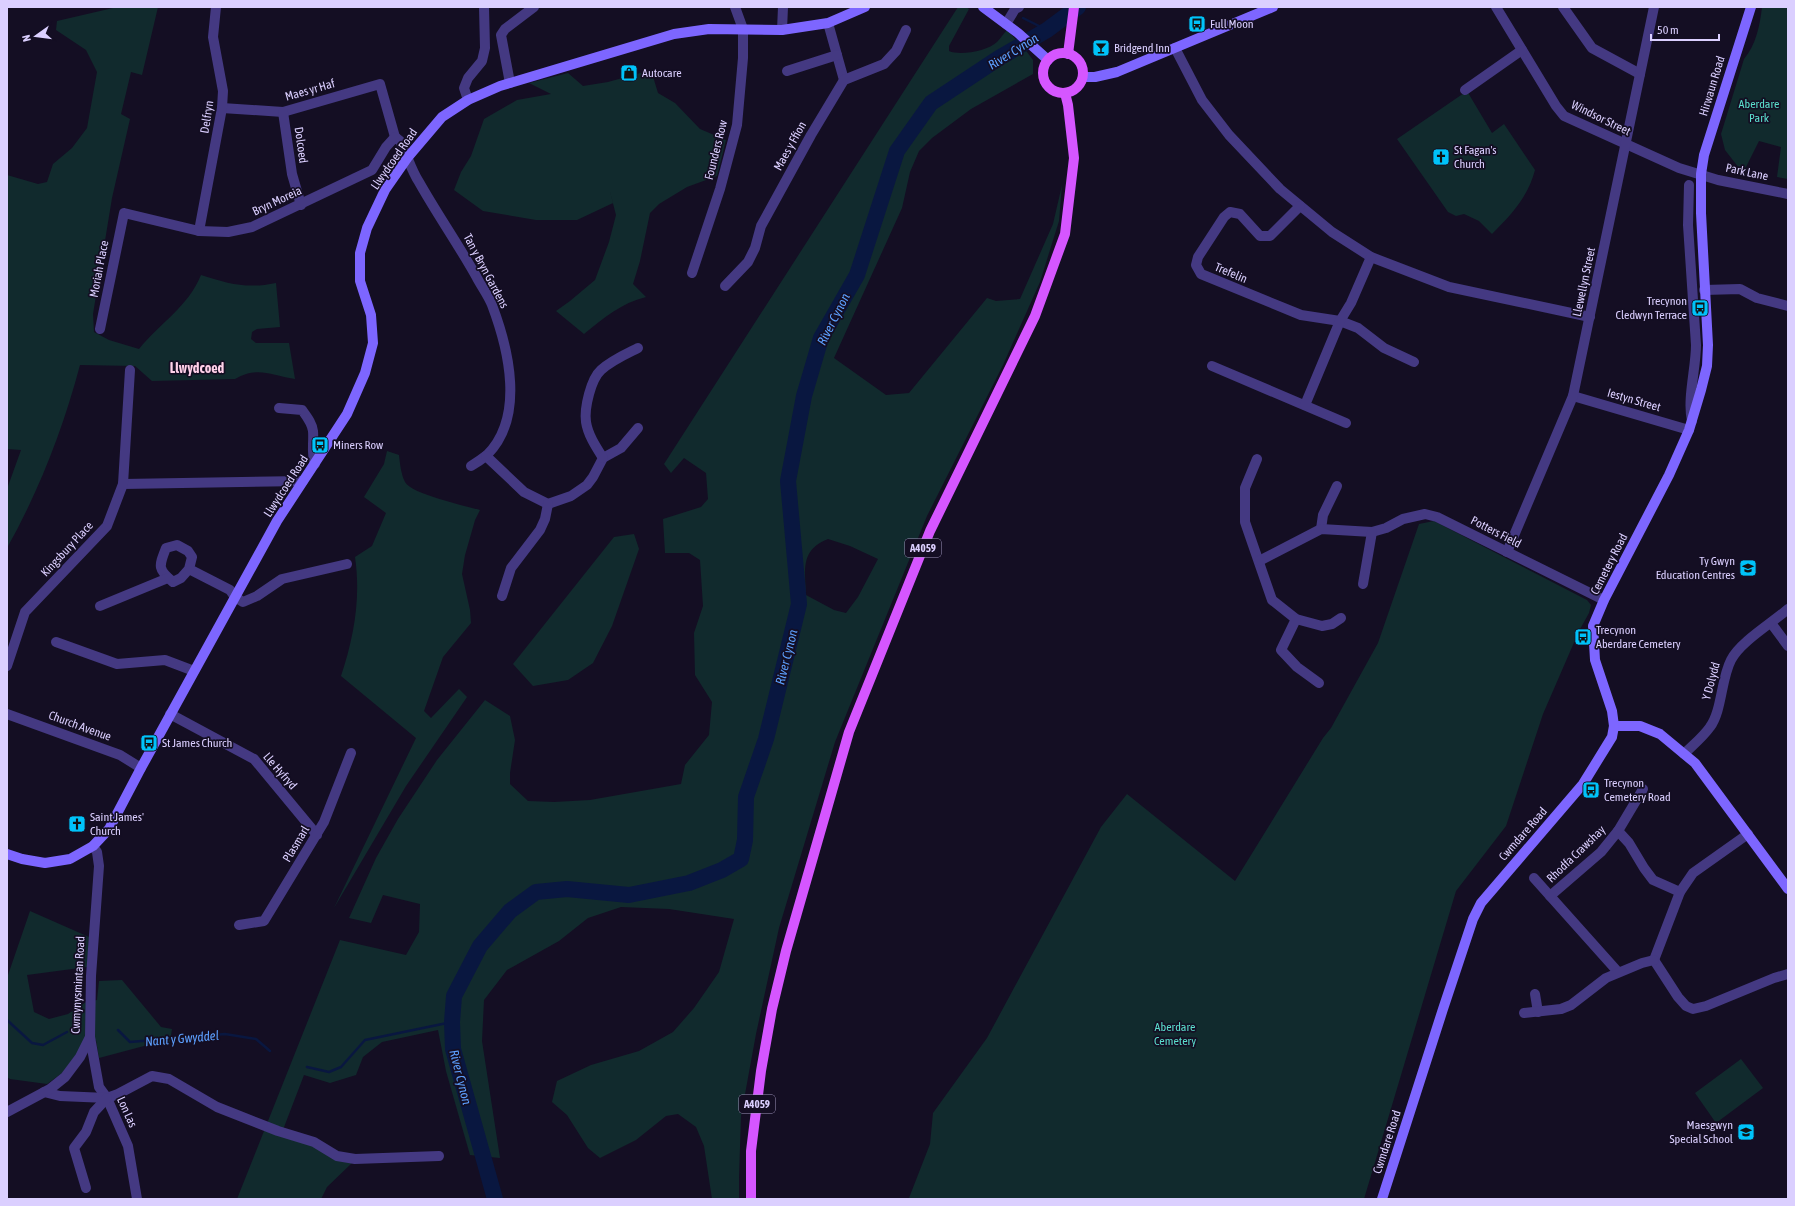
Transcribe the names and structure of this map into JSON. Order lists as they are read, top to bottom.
{
  "streets": {
    "main road": [
      "Hirwaun Road",
      "Llwydcoed Road",
      "A4059",
      "Cemetery Road",
      "Cwmdare Road"
    ],
    "street": [
      "Maes yr Haf",
      "Delfryn",
      "Windsor Street",
      "Dolcoed",
      "Maes y Ffion",
      "Founders Row",
      "Park Lane",
      "Bryn Moreia",
      "Moriah Place",
      "Tan y Bryn Gardens",
      "Trefelin",
      "Llewellyn Street",
      "Iestyn Street",
      "Potters Field",
      "Kingsbury Place",
      "Y Dolydd",
      "Church Avenue",
      "Lle Hyfryd",
      "Plasmarl",
      "Rhodfa Crawshay",
      "Cwmynysmintan Road",
      "Lon Las"
    ]
  },
  "crossings": [
    ["Hirwaun Road", "Windsor Street"],
    ["Hirwaun Road", "Park Lane"],
    ["Hirwaun Road", "Cemetery Road"],
    ["Maes yr Haf", "Delfryn"],
    ["Maes yr Haf", "Dolcoed"],
    ["Maes yr Haf", "Bryn Moreia"],
    ["Delfryn", "Bryn Moreia"],
    ["Windsor Street", "Park Lane"],
    ["Windsor Street", "Llewellyn Street"],
    ["Windsor Street", "Cemetery Road"],
    ["Dolcoed", "Bryn Moreia"],
    ["Founders Row", "Llwydcoed Road"],
    ["Llwydcoed Road", "Tan y Bryn Gardens"],
    ["Llwydcoed Road", "Church Avenue"],
    ["Llwydcoed Road", "Lle Hyfryd"],
    ["Llwydcoed Road", "Cwmynysmintan Road"],
    ["Park Lane", "Cemetery Road"],
    ["Bryn Moreia", "Moriah Place"],
    ["Llewellyn Street", "Iestyn Street"],
    ["Llewellyn Street", "Potters Field"],
    ["Iestyn Street", "Cemetery Road"],
    ["Potters Field", "Cemetery Road"],
    ["Cemetery Road", "Cwmdare Road"],
    ["Lle Hyfryd", "Plasmarl"],
    ["Cwmynysmintan Road", "Lon Las"]
  ],
  "districts": ["Llwydcoed"],
  "water": ["River Cynon", "Nant y Gwyddel"],
  "parks": ["Aberdare Park", "Aberdare Cemetery"],
  "places": {
    "bus stop": [
      "Full Moon",
      "Trecynon Cledwyn Terrace",
      "Miners Row",
      "Trecynon Aberdare Cemetery",
      "St James Church",
      "Trecynon Cemetery Road"
    ],
    "bar": ["Bridgend Inn"],
    "shop": ["Autocare"],
    "church": ["St Fagan's Church", "Saint James' Church"],
    "school or university": ["Ty Gwyn Education Centres", "Maesgwyn Special School"]
  },
  "scale_bar": "50 m",
  "north": "left"
}
